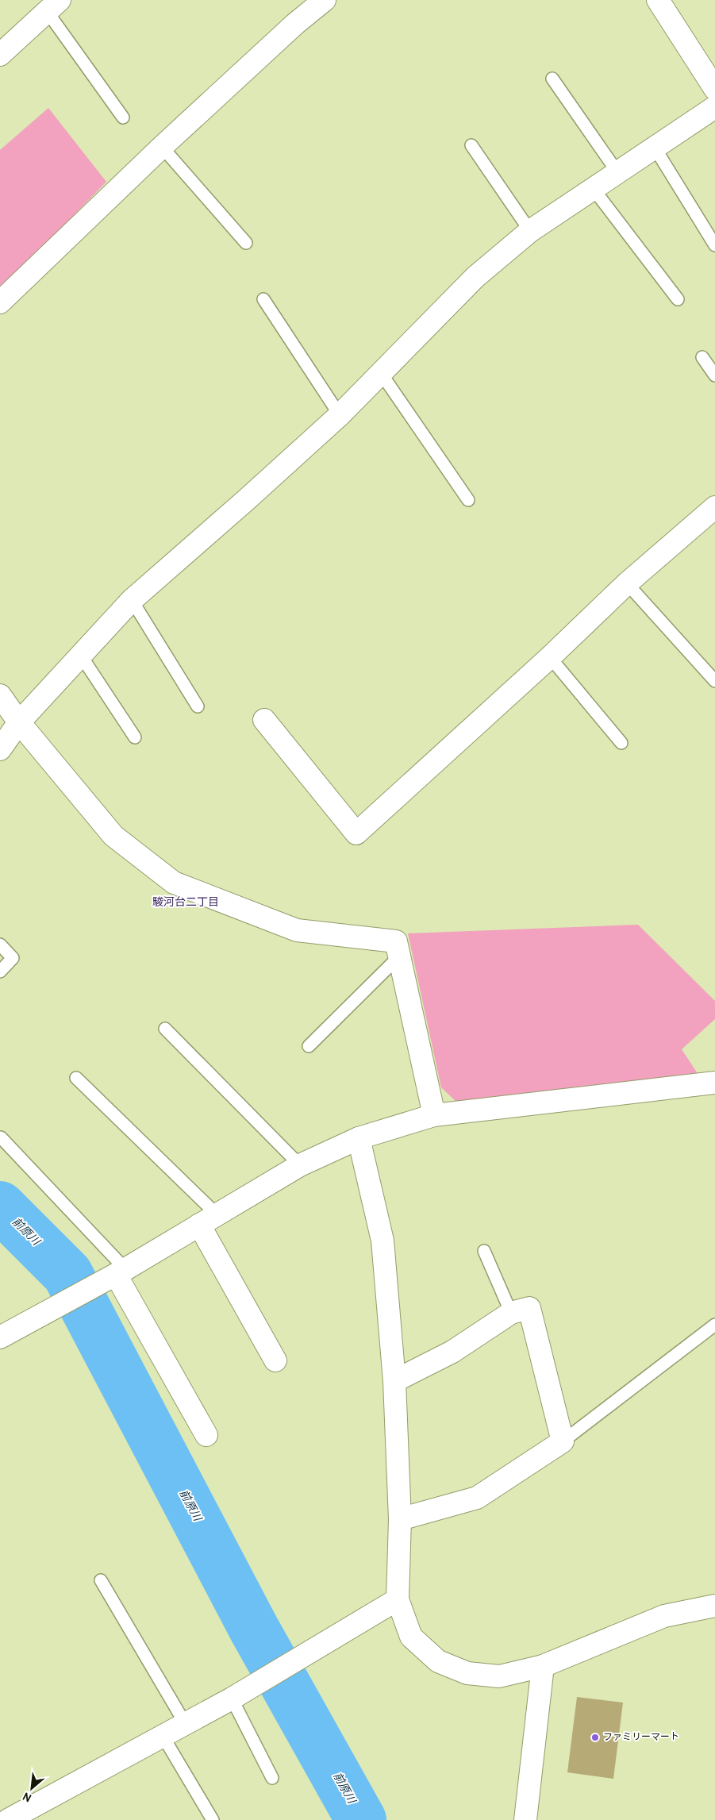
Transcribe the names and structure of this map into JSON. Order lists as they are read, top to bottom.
{
  "districts": ["駿河台二丁目"],
  "water": ["前原川"],
  "places": ["ファミリーマート"],
  "north": "bottom left"
}
